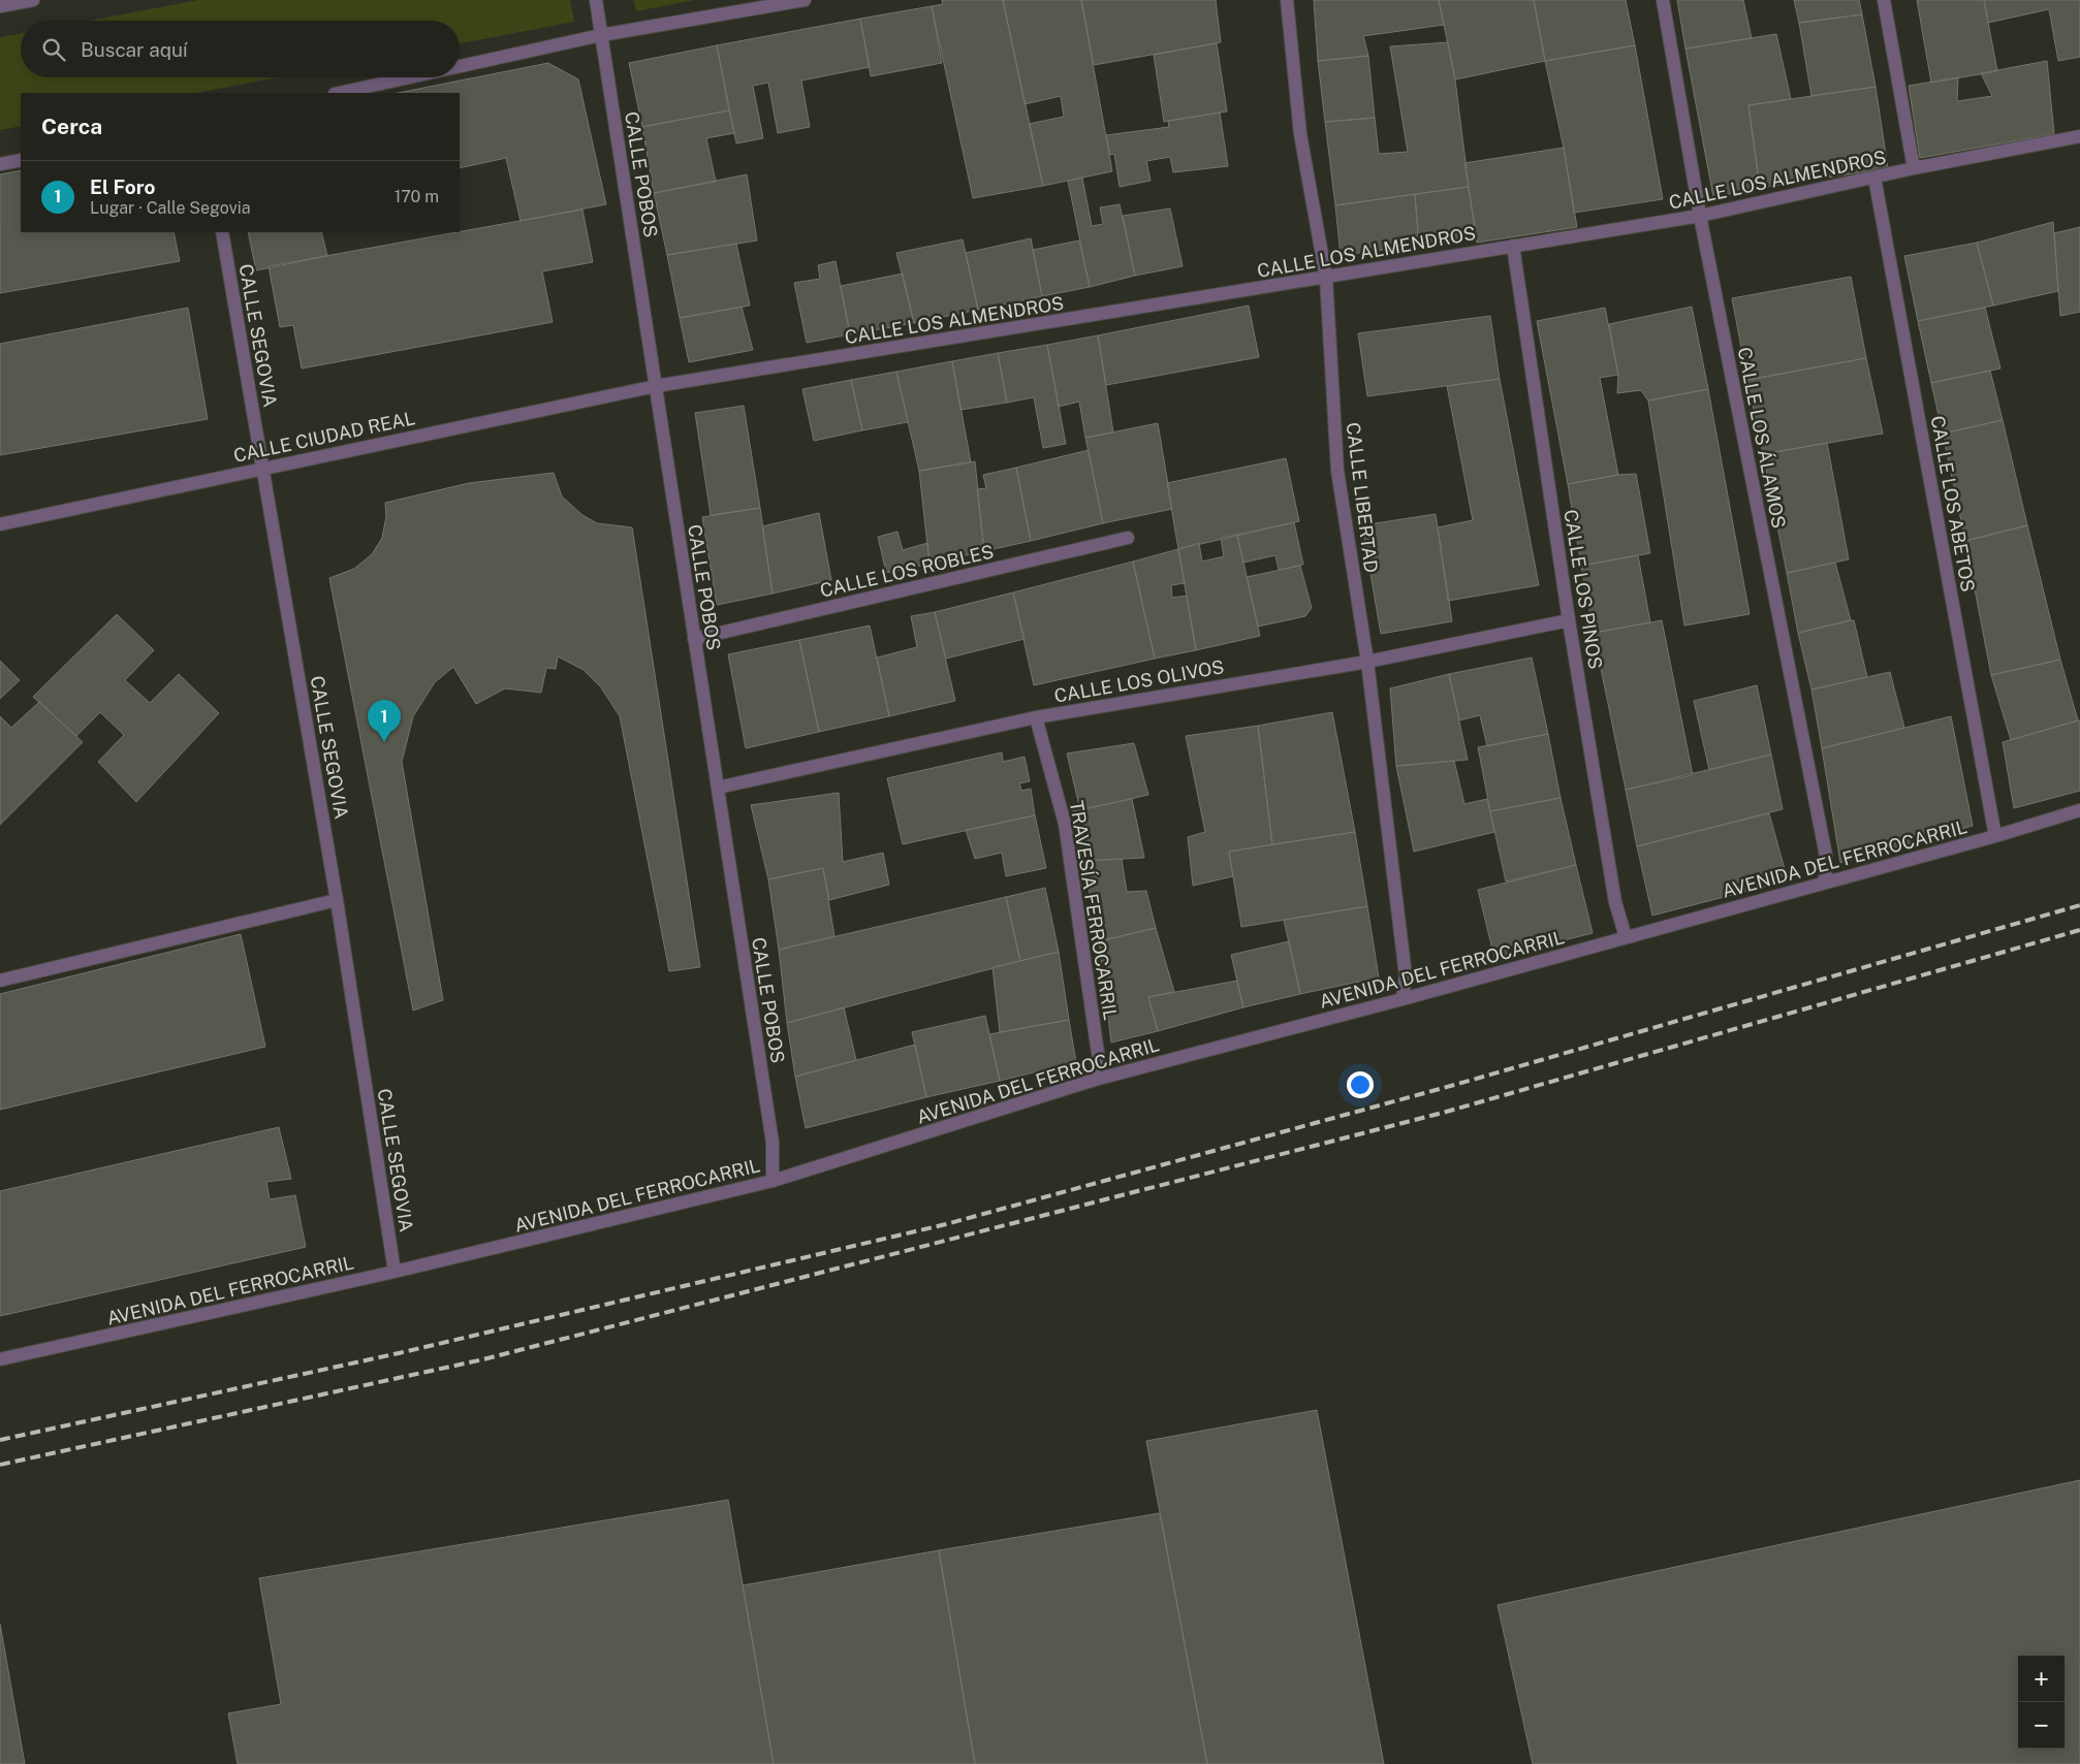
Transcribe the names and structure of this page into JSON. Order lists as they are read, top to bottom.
{
  "streets": {
    "street": [
      "CALLE POBOS",
      "CALLE LOS ALMENDROS",
      "CALLE SEGOVIA",
      "CALLE CIUDAD REAL",
      "CALLE LOS ÁLAMOS",
      "CALLE LIBERTAD",
      "CALLE LOS ABETOS",
      "CALLE LOS ROBLES",
      "CALLE LOS PINOS",
      "CALLE LOS OLIVOS",
      "AVENIDA DEL FERROCARRIL",
      "TRAVESÍA FERROCARRIL"
    ]
  },
  "crossings": [
    ["CALLE POBOS", "CALLE LOS ALMENDROS"],
    ["CALLE POBOS", "CALLE CIUDAD REAL"],
    ["CALLE POBOS", "CALLE LOS ROBLES"],
    ["CALLE POBOS", "CALLE LOS OLIVOS"],
    ["CALLE POBOS", "AVENIDA DEL FERROCARRIL"],
    ["CALLE LOS ALMENDROS", "CALLE CIUDAD REAL"],
    ["CALLE LOS ALMENDROS", "CALLE LOS ÁLAMOS"],
    ["CALLE LOS ALMENDROS", "CALLE LIBERTAD"],
    ["CALLE LOS ALMENDROS", "CALLE LOS ABETOS"],
    ["CALLE LOS ALMENDROS", "CALLE LOS PINOS"],
    ["CALLE SEGOVIA", "CALLE CIUDAD REAL"],
    ["CALLE SEGOVIA", "AVENIDA DEL FERROCARRIL"],
    ["CALLE LOS ÁLAMOS", "AVENIDA DEL FERROCARRIL"],
    ["CALLE LIBERTAD", "CALLE LOS OLIVOS"],
    ["CALLE LIBERTAD", "AVENIDA DEL FERROCARRIL"],
    ["CALLE LOS ABETOS", "AVENIDA DEL FERROCARRIL"],
    ["CALLE LOS PINOS", "CALLE LOS OLIVOS"],
    ["CALLE LOS PINOS", "AVENIDA DEL FERROCARRIL"],
    ["CALLE LOS OLIVOS", "TRAVESÍA FERROCARRIL"],
    ["AVENIDA DEL FERROCARRIL", "TRAVESÍA FERROCARRIL"]
  ],
  "page": {
    "search": "Buscar aquí",
    "heading": "Cerca",
    "list": [
      {
        "mark": "1",
        "name": "El Foro",
        "note": "Lugar · Calle Segovia",
        "value": "170 m"
      }
    ],
    "pins": "1",
    "map_buttons": ["+", "−"]
  }
}
